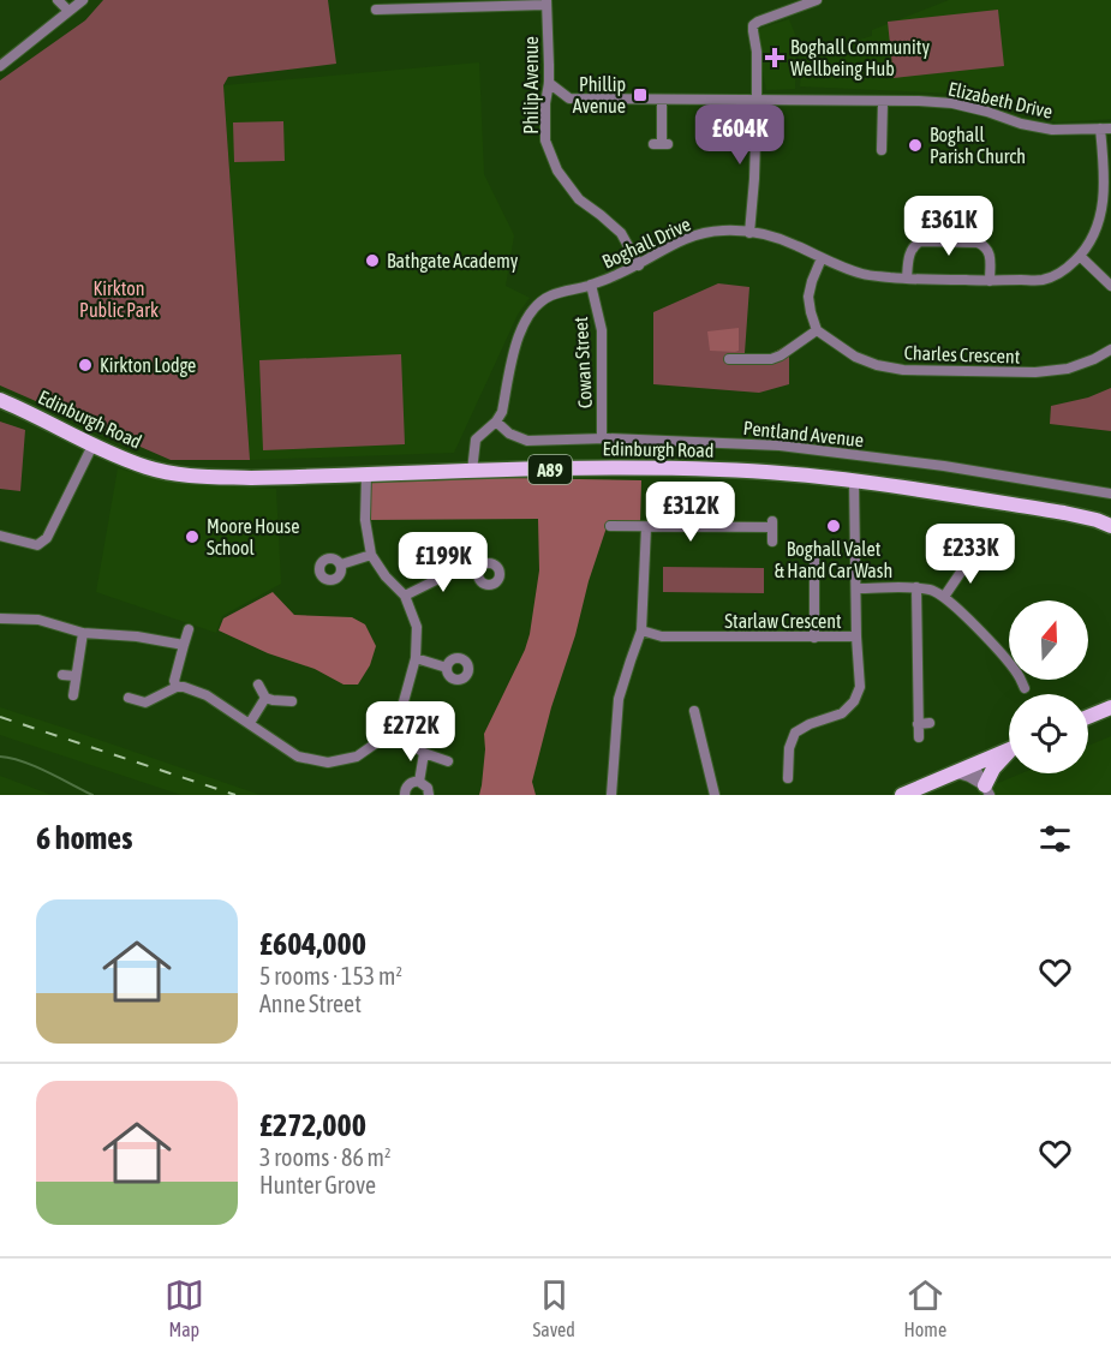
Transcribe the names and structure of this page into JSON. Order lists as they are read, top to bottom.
{
  "streets": {
    "main road": ["Edinburgh Road", "A89"],
    "street": [
      "Philip Avenue",
      "Elizabeth Drive",
      "Boghall Drive",
      "Charles Crescent",
      "Cowan Street",
      "Pentland Avenue",
      "Starlaw Crescent"
    ]
  },
  "crossings": [
    ["Philip Avenue", "Elizabeth Drive"],
    ["Philip Avenue", "Boghall Drive"],
    ["Elizabeth Drive", "Boghall Drive"],
    ["Boghall Drive", "Cowan Street"],
    ["Boghall Drive", "Edinburgh Road"],
    ["Boghall Drive", "Pentland Avenue"],
    ["Cowan Street", "Pentland Avenue"],
    ["Edinburgh Road", "Starlaw Crescent"]
  ],
  "parks": ["Kirkton Public Park"],
  "places": {
    "health": ["Boghall Community Wellbeing Hub"],
    "transit": ["Phillip Avenue"],
    "other": [
      "Boghall Parish Church",
      "Bathgate Academy",
      "Kirkton Lodge",
      "Boghall Valet & Hand Car Wash",
      "Moore House School"
    ]
  },
  "north": "top",
  "page": {
    "price": [
      "£604K",
      "£361K",
      "£312K",
      "£233K",
      "£199K",
      "£272K"
    ],
    "heading": "6 homes",
    "list": [
      {
        "name": "£604,000",
        "note": "5 rooms · 153 m² · Anne Street"
      },
      {
        "name": "£272,000",
        "note": "3 rooms · 86 m² · Hunter Grove"
      }
    ],
    "tabs": ["Map", "Saved", "Home"]
  }
}
